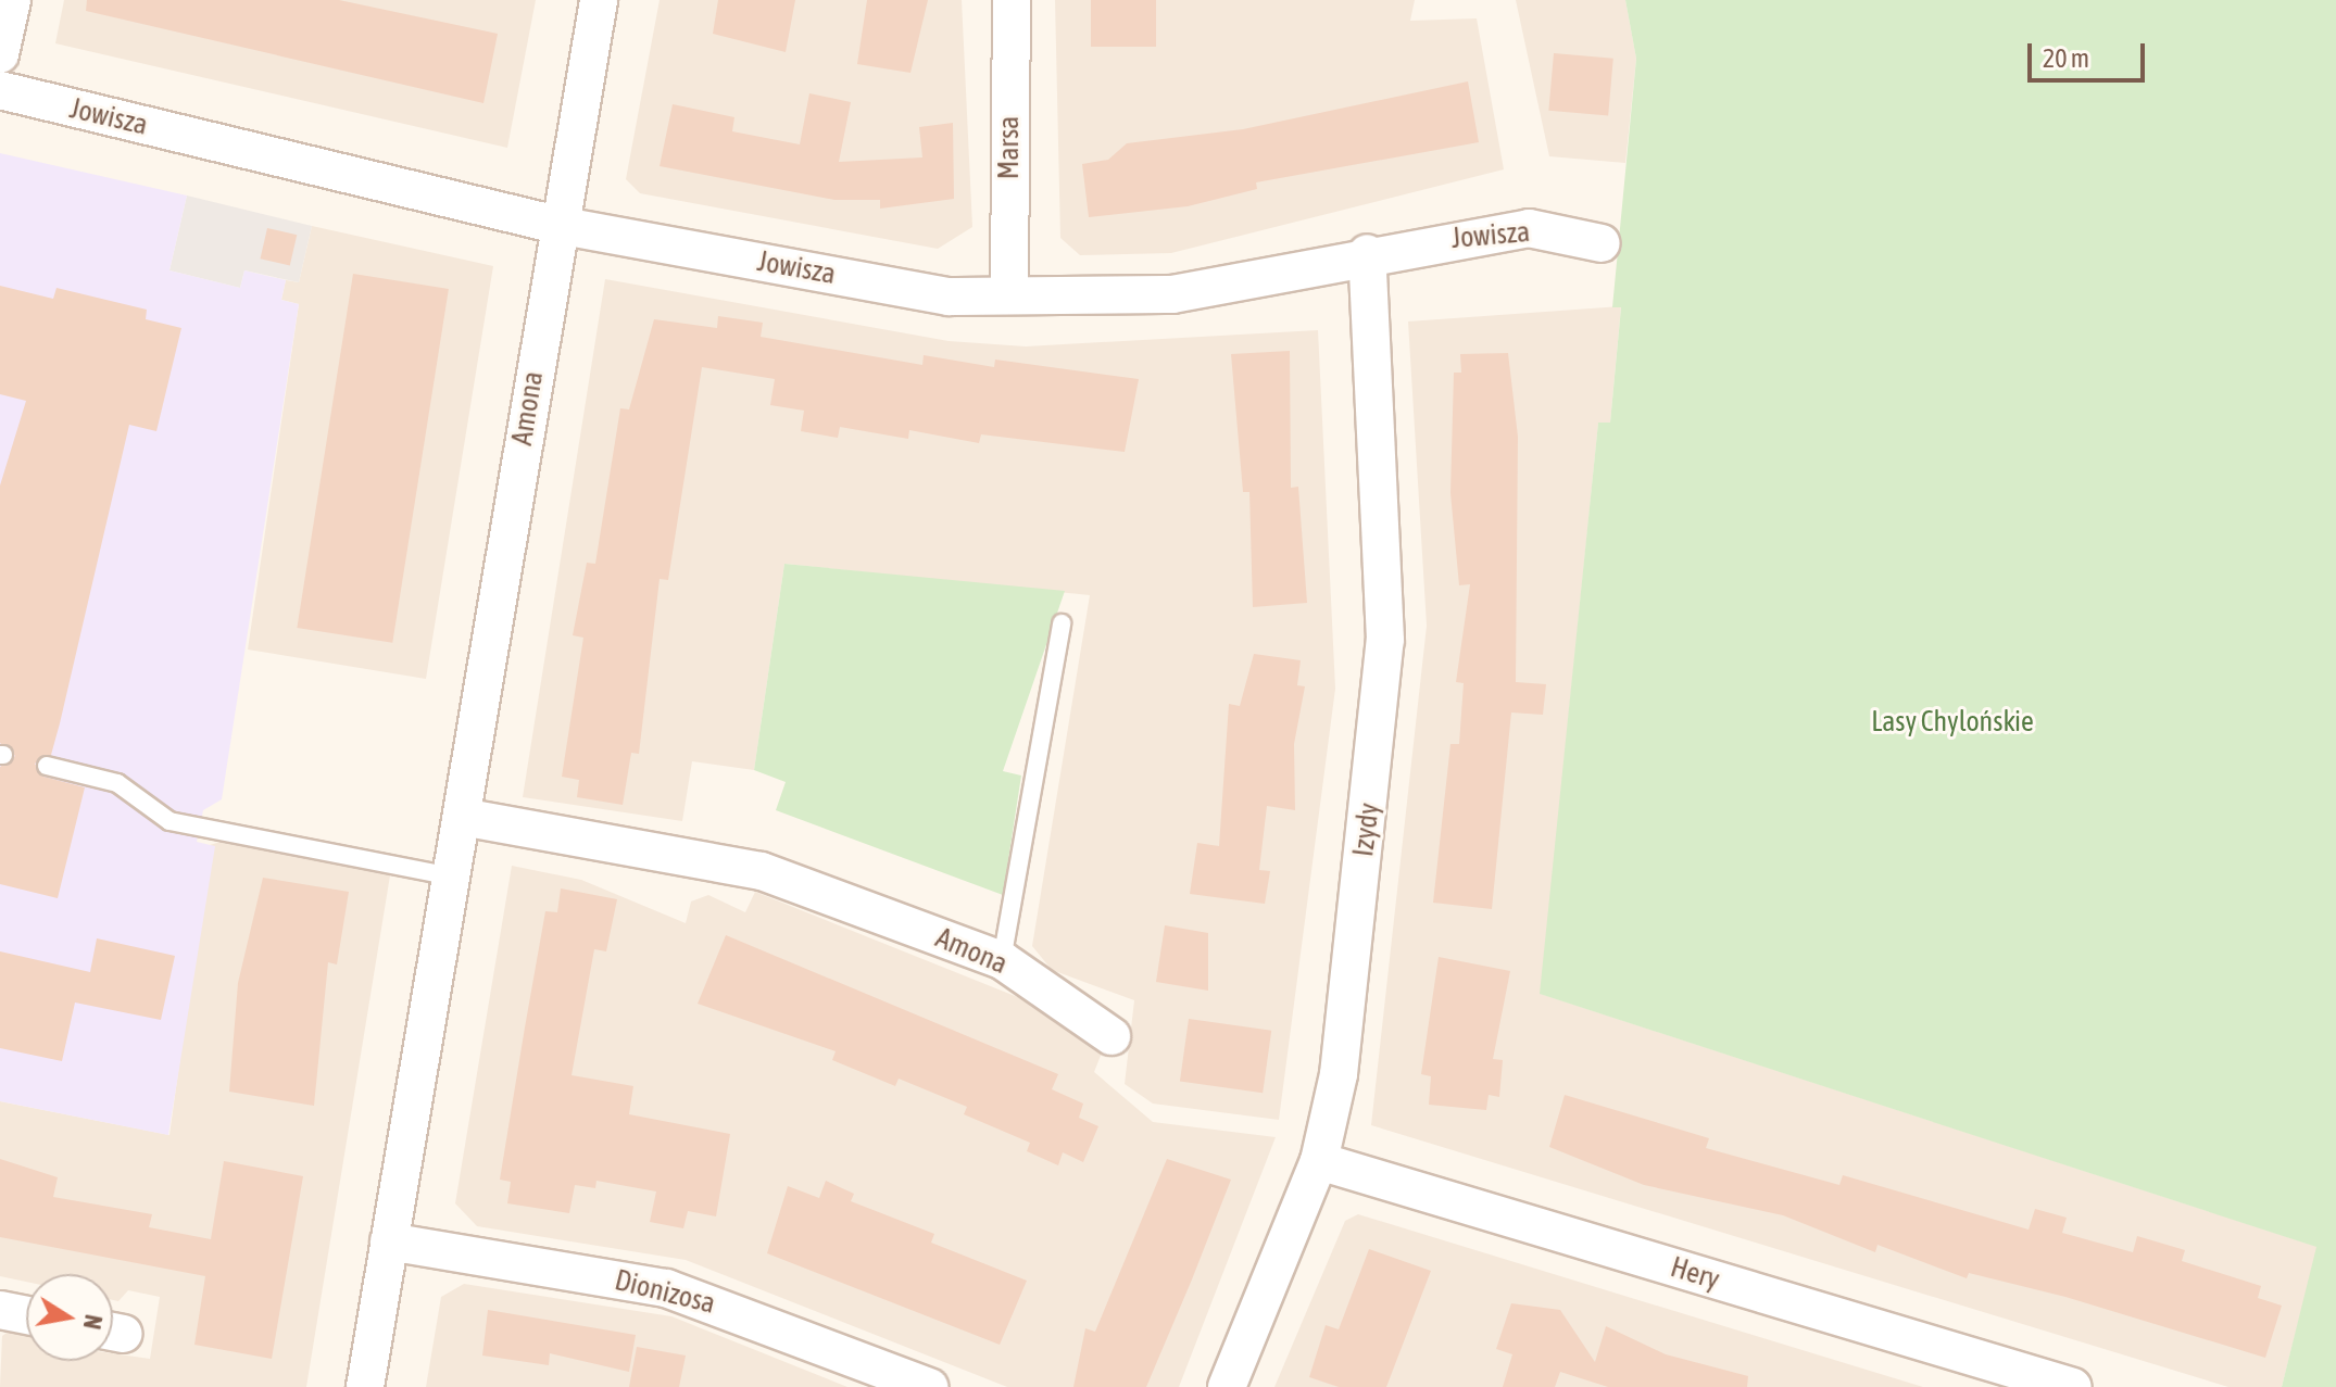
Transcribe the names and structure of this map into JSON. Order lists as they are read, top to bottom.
{
  "streets": {
    "street": [
      "Jowisza",
      "Marsa",
      "Amona",
      "Izydy",
      "Hery",
      "Dionizosa"
    ]
  },
  "crossings": [
    ["Jowisza", "Marsa"],
    ["Jowisza", "Amona"],
    ["Jowisza", "Izydy"],
    ["Amona", "Dionizosa"],
    ["Izydy", "Hery"]
  ],
  "parks": ["Lasy Chylońskie"],
  "scale_bar": "20 m",
  "north": "right"
}
